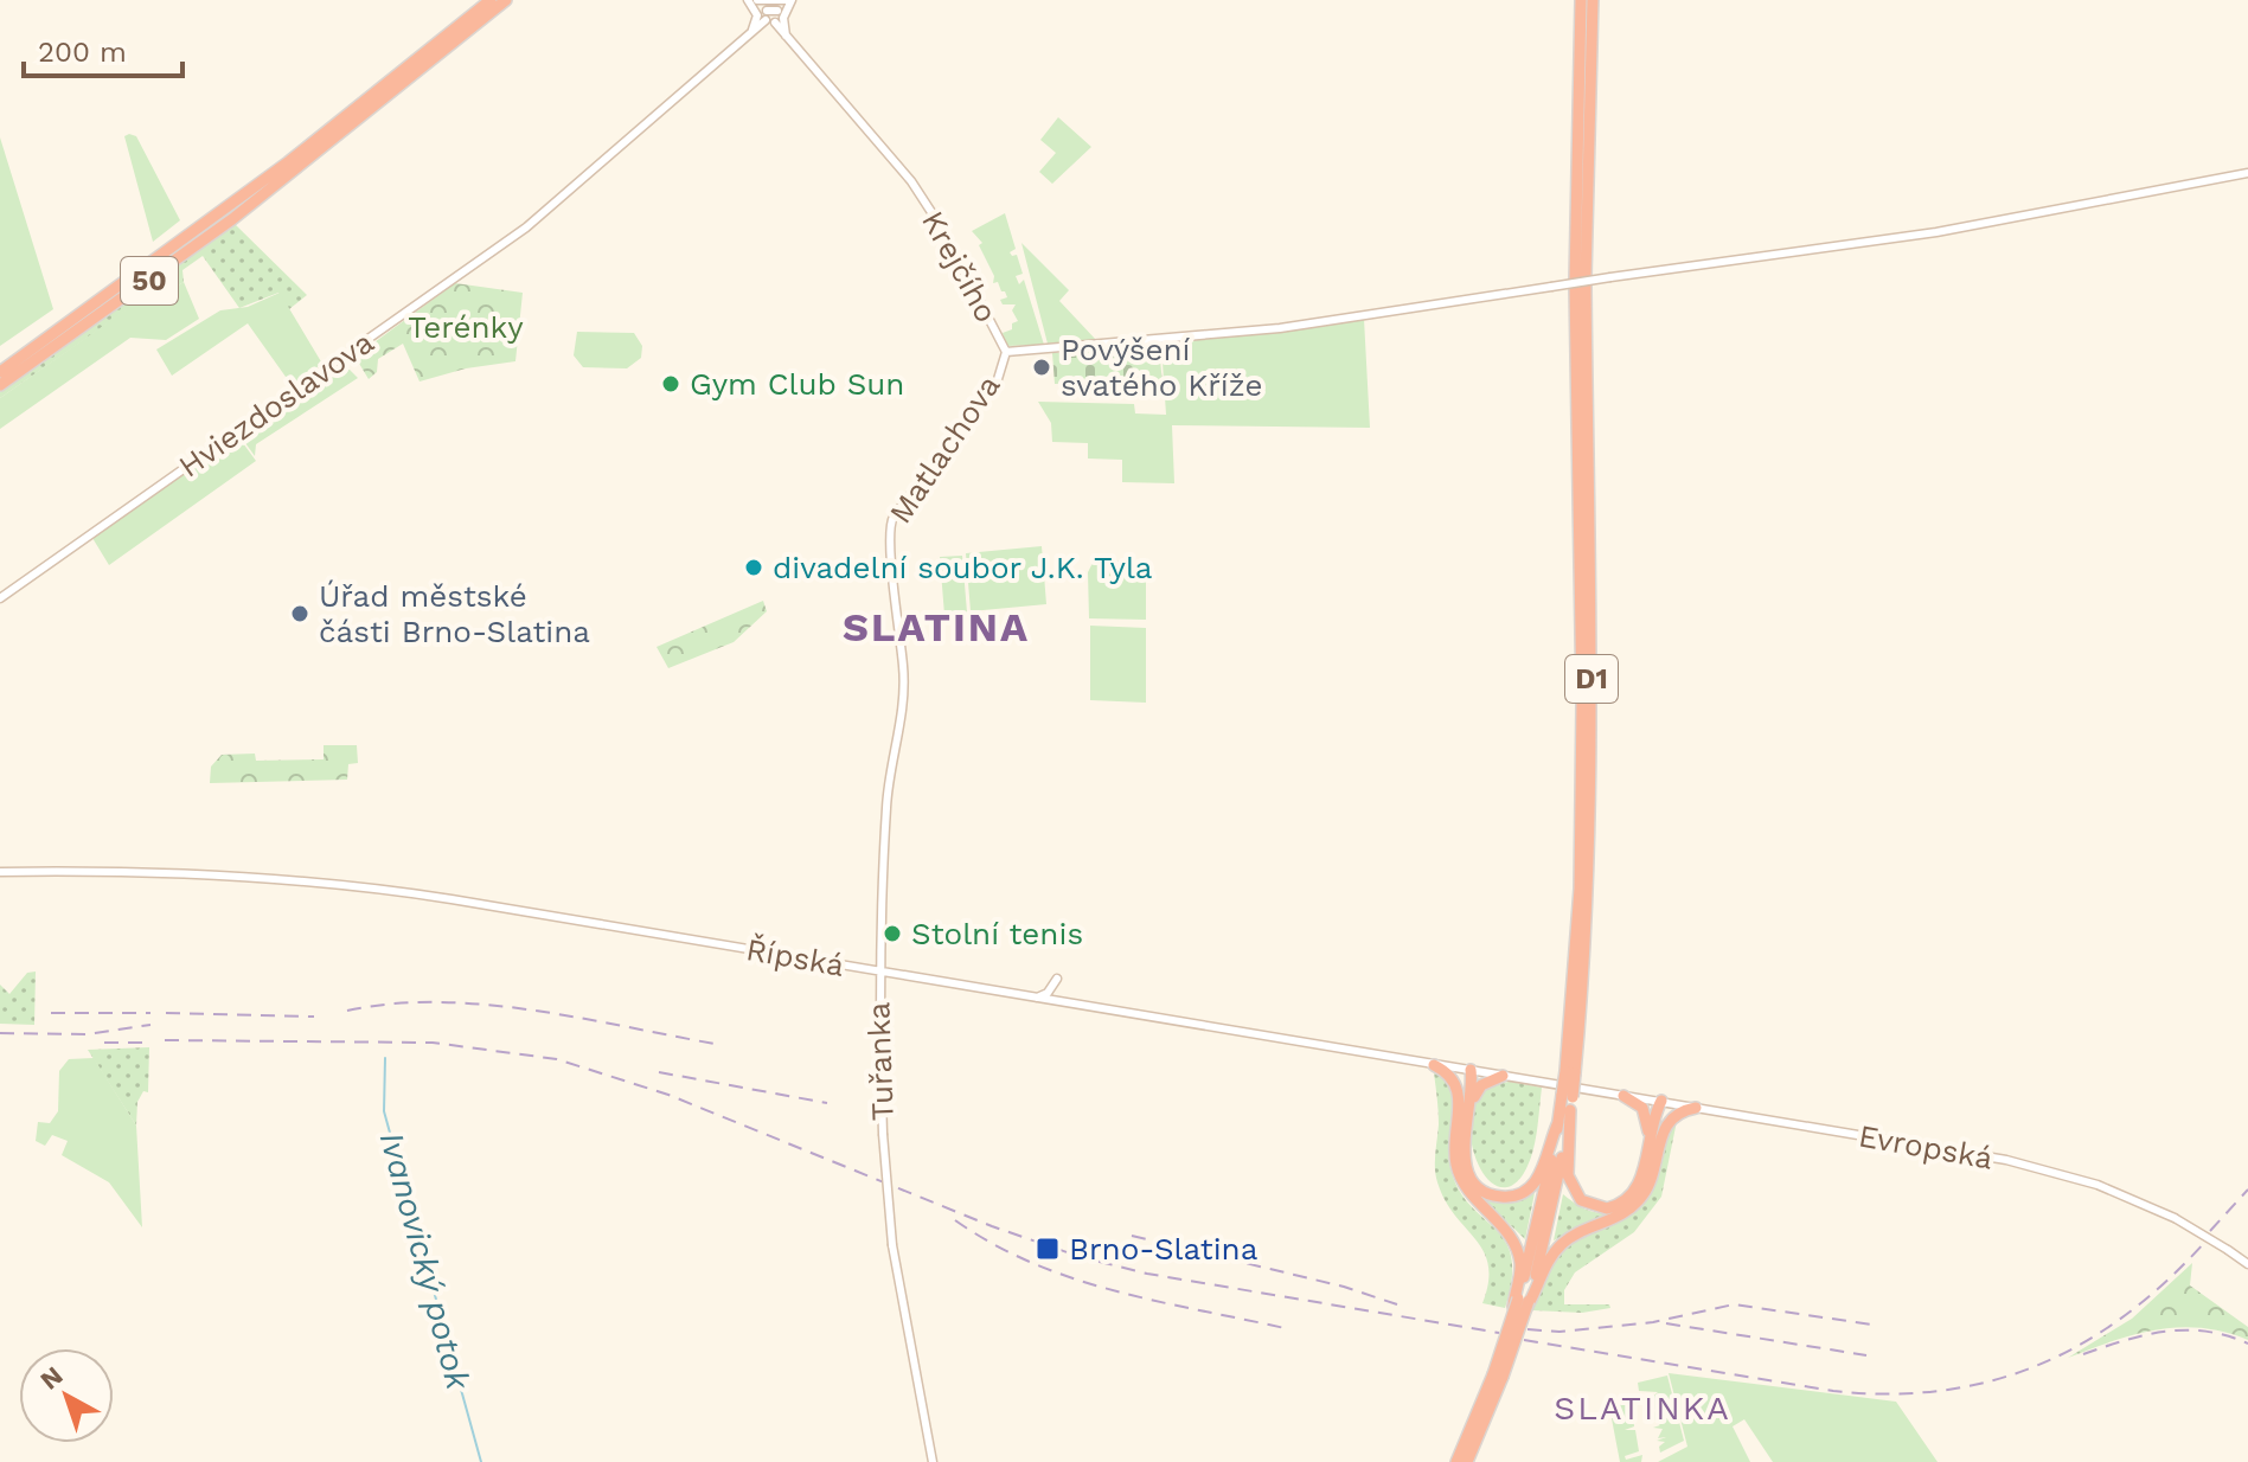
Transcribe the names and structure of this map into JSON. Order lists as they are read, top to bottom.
{
  "streets": {
    "highway": ["50", "D1"],
    "street": [
      "Krejčího",
      "Hviezdoslavova",
      "Matlachova",
      "Řípská",
      "Tuřanka",
      "Evropská"
    ]
  },
  "crossings": [
    ["Krejčího", "Matlachova"],
    ["Matlachova", "Tuřanka"],
    ["Řípská", "Tuřanka"],
    ["Řípská", "Evropská"]
  ],
  "districts": ["SLATINA", "SLATINKA"],
  "water": ["Ivanovický potok"],
  "parks": ["Terénky"],
  "places": {
    "other": [
      "Povýšení svatého Kříže",
      "Gym Club Sun",
      "divadelní soubor J.K. Tyla",
      "Úřad městské části Brno-Slatina",
      "Stolní tenis"
    ],
    "transit": ["Brno-Slatina"]
  },
  "scale_bar": "200 m",
  "north": "top left"
}
